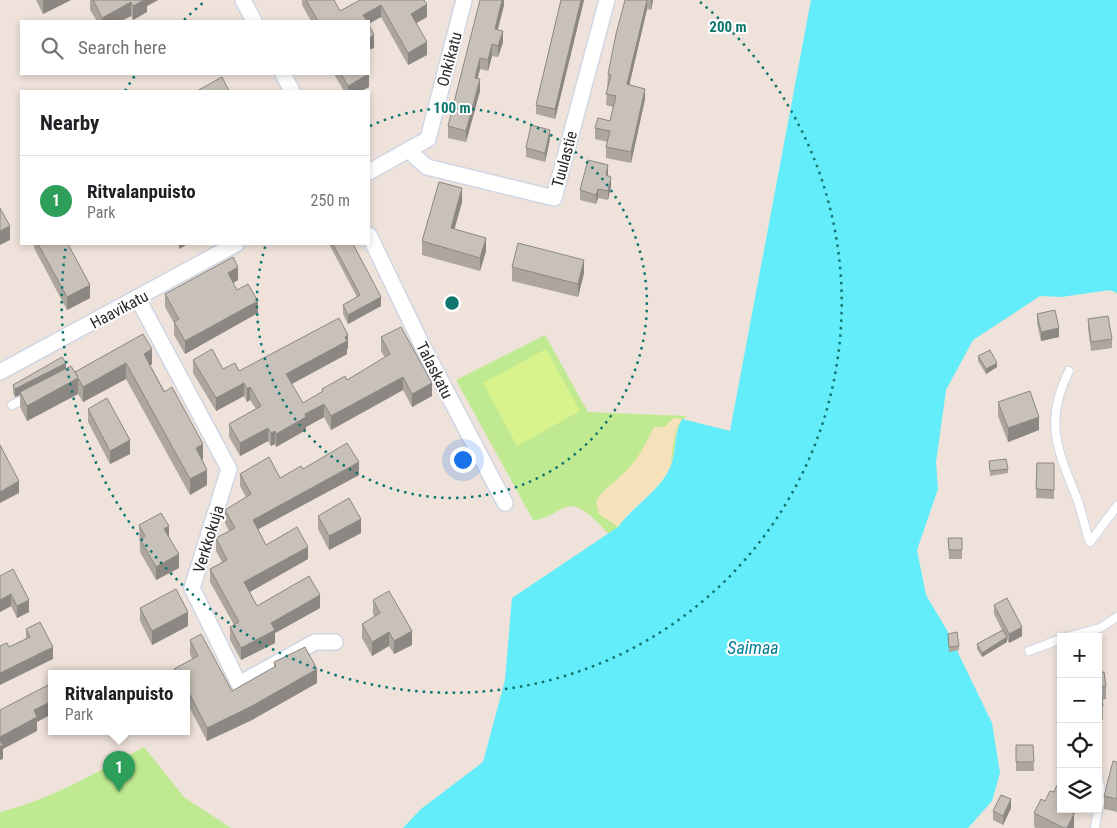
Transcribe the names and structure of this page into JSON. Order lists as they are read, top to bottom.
{
  "streets": {
    "street": [
      "Onkikatu",
      "Tuulastie",
      "Haavikatu",
      "Talaskatu",
      "Verkkokuja"
    ]
  },
  "crossings": [
    ["Onkikatu", "Tuulastie"],
    ["Haavikatu", "Verkkokuja"]
  ],
  "water": ["Saimaa"],
  "page": {
    "search": "Search here",
    "heading": "Nearby",
    "list": [
      {
        "mark": "1",
        "name": "Ritvalanpuisto",
        "note": "Park",
        "value": "250 m"
      }
    ],
    "map_buttons": ["+", "−"],
    "popup": ["Ritvalanpuisto", "Park"],
    "pins": "1"
  },
  "rings": ["200 m", "100 m"]
}
